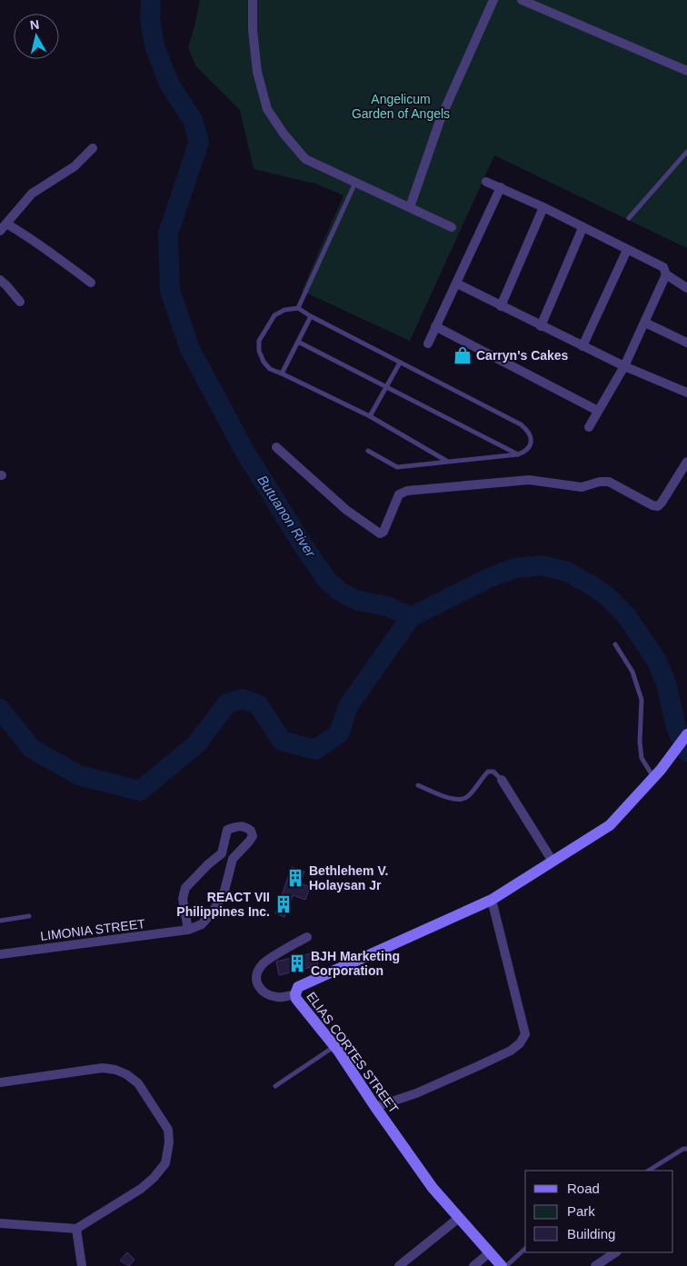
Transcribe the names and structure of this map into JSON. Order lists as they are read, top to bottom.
{
  "streets": {
    "street": ["LIMONIA STREET", "ELIAS CORTES STREET"]
  },
  "water": ["Butuanon River"],
  "parks": ["Angelicum Garden of Angels"],
  "places": {
    "shop": ["Carryn's Cakes"],
    "building": ["Bethlehem V. Holaysan Jr", "REACT VII Philippines Inc.", "BJH Marketing Corporation"]
  },
  "legend": ["Road", "Park", "Building"],
  "north": "top"
}
